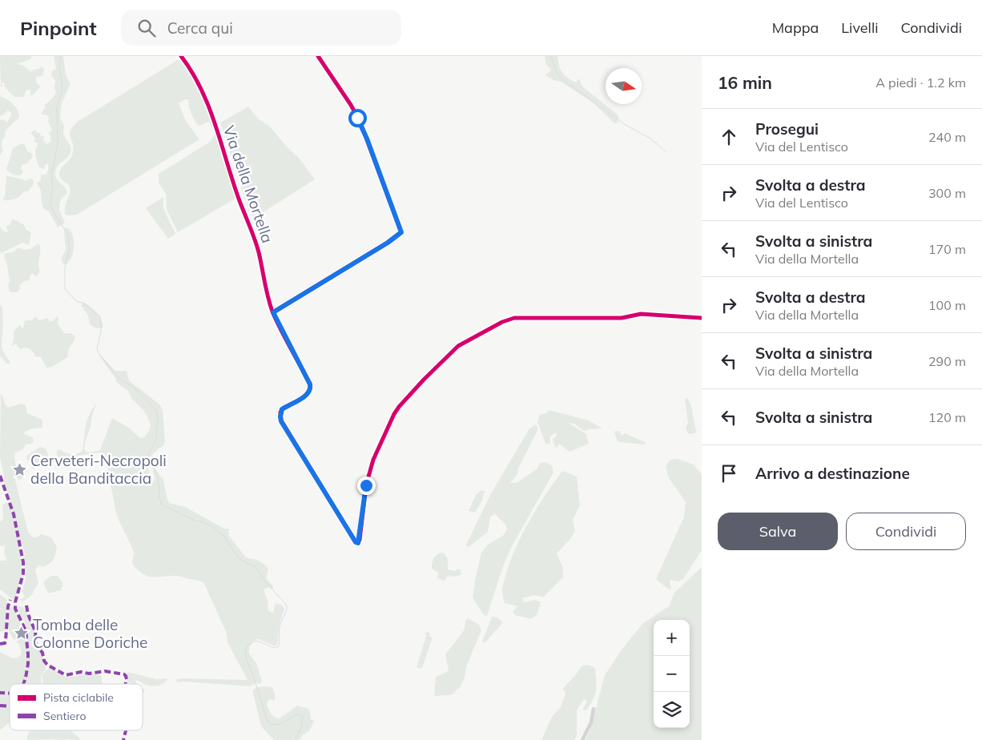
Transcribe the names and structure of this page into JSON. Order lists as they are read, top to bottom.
{
  "streets": {
    "street": ["Via della Mortella"]
  },
  "places": {
    "place": ["Cerveteri-Necropoli della Banditaccia", "Tomba delle Colonne Doriche"]
  },
  "legend": ["Pista ciclabile", "Sentiero"],
  "north": "right",
  "page": {
    "header": "Pinpoint",
    "search": "Cerca qui",
    "nav": ["Mappa", "Livelli", "Condividi"],
    "heading": ["16 min", "A piedi · 1.2 km"],
    "list": [
      ["Prosegui", "Via del Lentisco", "240 m"],
      ["Svolta a destra", "Via del Lentisco", "300 m"],
      ["Svolta a sinistra", "Via della Mortella", "170 m"],
      ["Svolta a destra", "Via della Mortella", "100 m"],
      ["Svolta a sinistra", "Via della Mortella", "290 m"],
      ["Svolta a sinistra", "120 m"],
      "Arrivo a destinazione"
    ],
    "buttons": ["Salva", "Condividi"],
    "map_buttons": ["+", "−"]
  }
}
